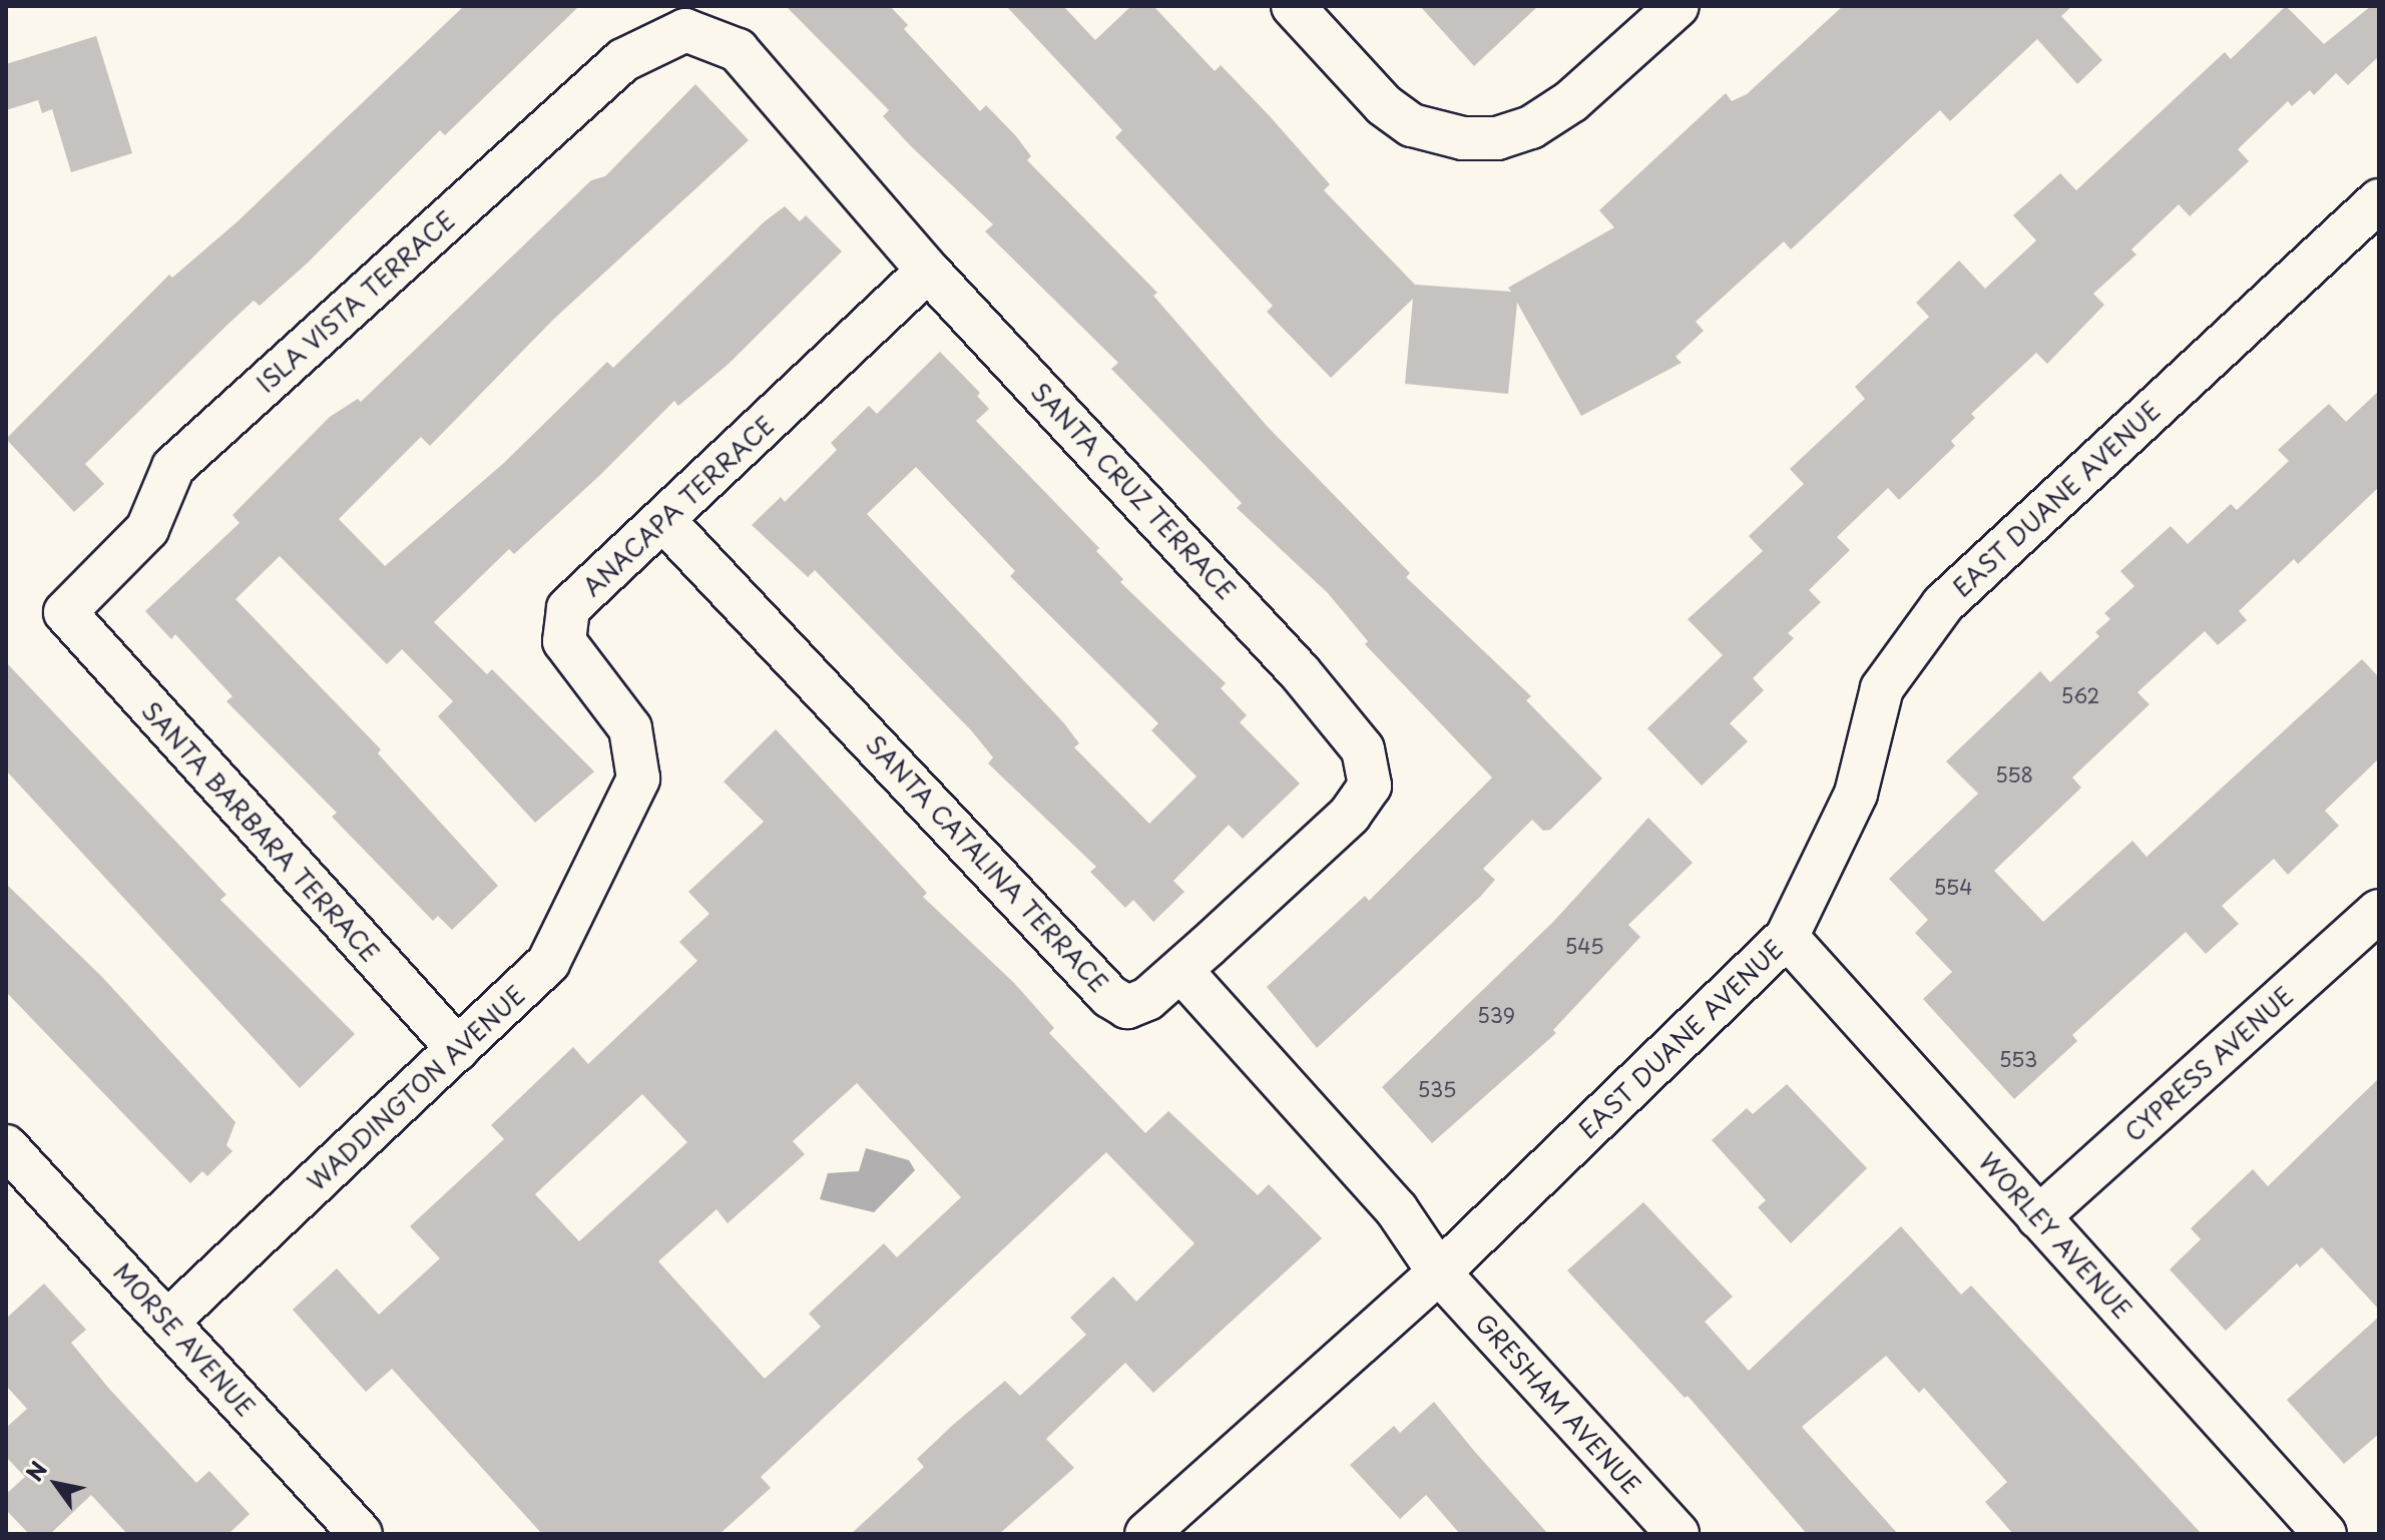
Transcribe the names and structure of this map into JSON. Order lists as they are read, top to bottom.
{
  "streets": {
    "street": [
      "ISLA VISTA TERRACE",
      "SANTA CRUZ TERRACE",
      "EAST DUANE AVENUE",
      "ANACAPA TERRACE",
      "SANTA BARBARA TERRACE",
      "SANTA CATALINA TERRACE",
      "CYPRESS AVENUE",
      "WADDINGTON AVENUE",
      "WORLEY AVENUE",
      "MORSE AVENUE",
      "GRESHAM AVENUE"
    ]
  },
  "crossings": [
    ["ISLA VISTA TERRACE", "SANTA CRUZ TERRACE"],
    ["ISLA VISTA TERRACE", "SANTA BARBARA TERRACE"],
    ["SANTA CRUZ TERRACE", "ANACAPA TERRACE"],
    ["SANTA CRUZ TERRACE", "SANTA CATALINA TERRACE"],
    ["EAST DUANE AVENUE", "WORLEY AVENUE"],
    ["EAST DUANE AVENUE", "GRESHAM AVENUE"],
    ["ANACAPA TERRACE", "SANTA CATALINA TERRACE"],
    ["ANACAPA TERRACE", "WADDINGTON AVENUE"],
    ["SANTA BARBARA TERRACE", "WADDINGTON AVENUE"],
    ["CYPRESS AVENUE", "WORLEY AVENUE"],
    ["WADDINGTON AVENUE", "MORSE AVENUE"]
  ],
  "house_numbers": [
    "562",
    "558",
    "554",
    "545",
    "539",
    "553",
    "535"
  ],
  "north": "top left"
}
